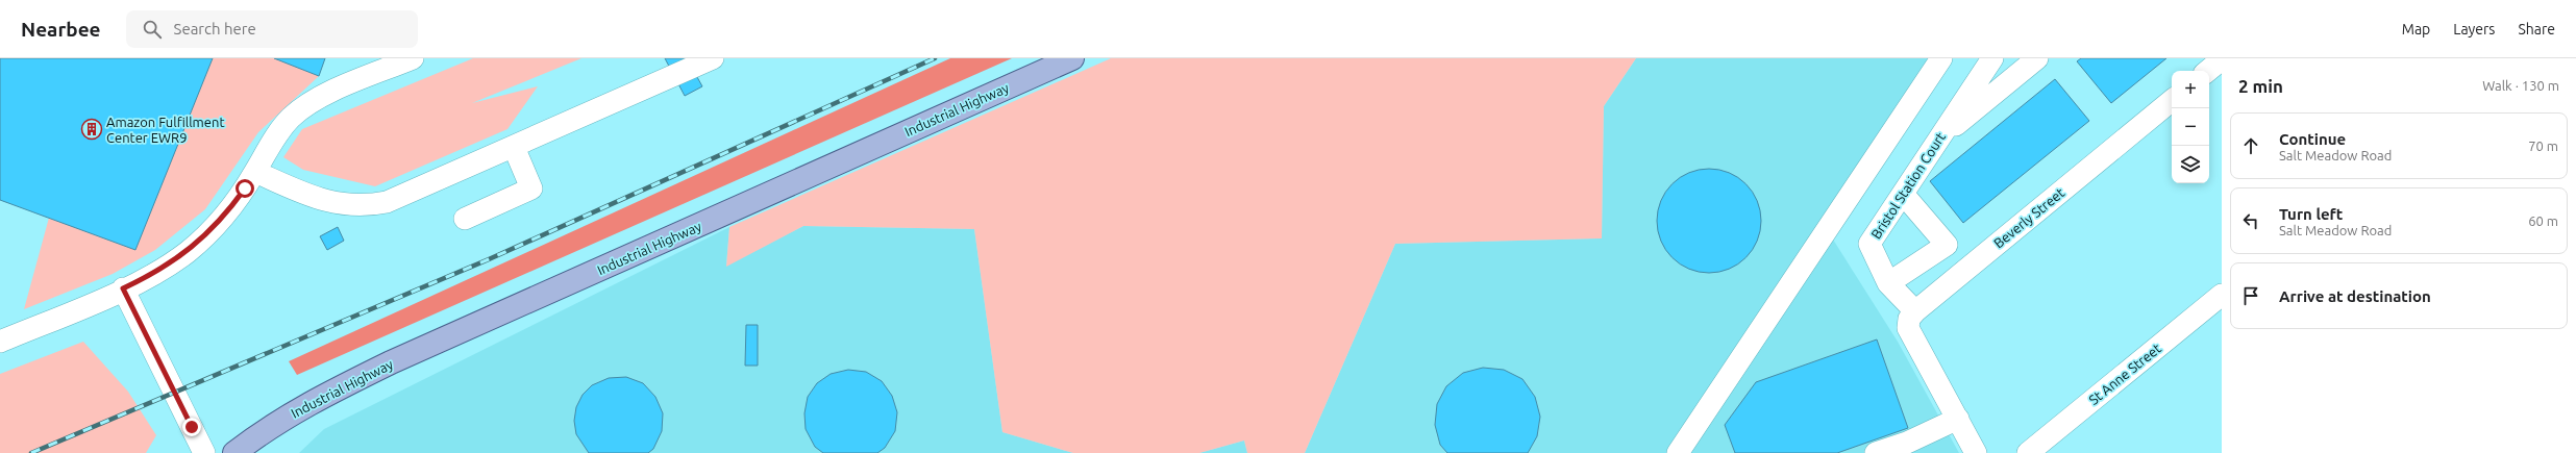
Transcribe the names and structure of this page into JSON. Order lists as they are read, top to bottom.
{
  "streets": {
    "main road": ["Industrial Highway"],
    "street": ["Bristol Station Court", "Beverly Street", "St Anne Street"]
  },
  "crossings": [
    ["Bristol Station Court", "Beverly Street"]
  ],
  "places": {
    "building": ["Amazon Fulfillment Center EWR9"]
  },
  "page": {
    "header": "Nearbee",
    "search": "Search here",
    "nav": ["Map", "Layers", "Share"],
    "heading": ["2 min", "Walk · 130 m"],
    "map_buttons": ["+", "−"],
    "list": [
      ["Continue", "Salt Meadow Road", "70 m"],
      ["Turn left", "Salt Meadow Road", "60 m"],
      "Arrive at destination"
    ]
  }
}
